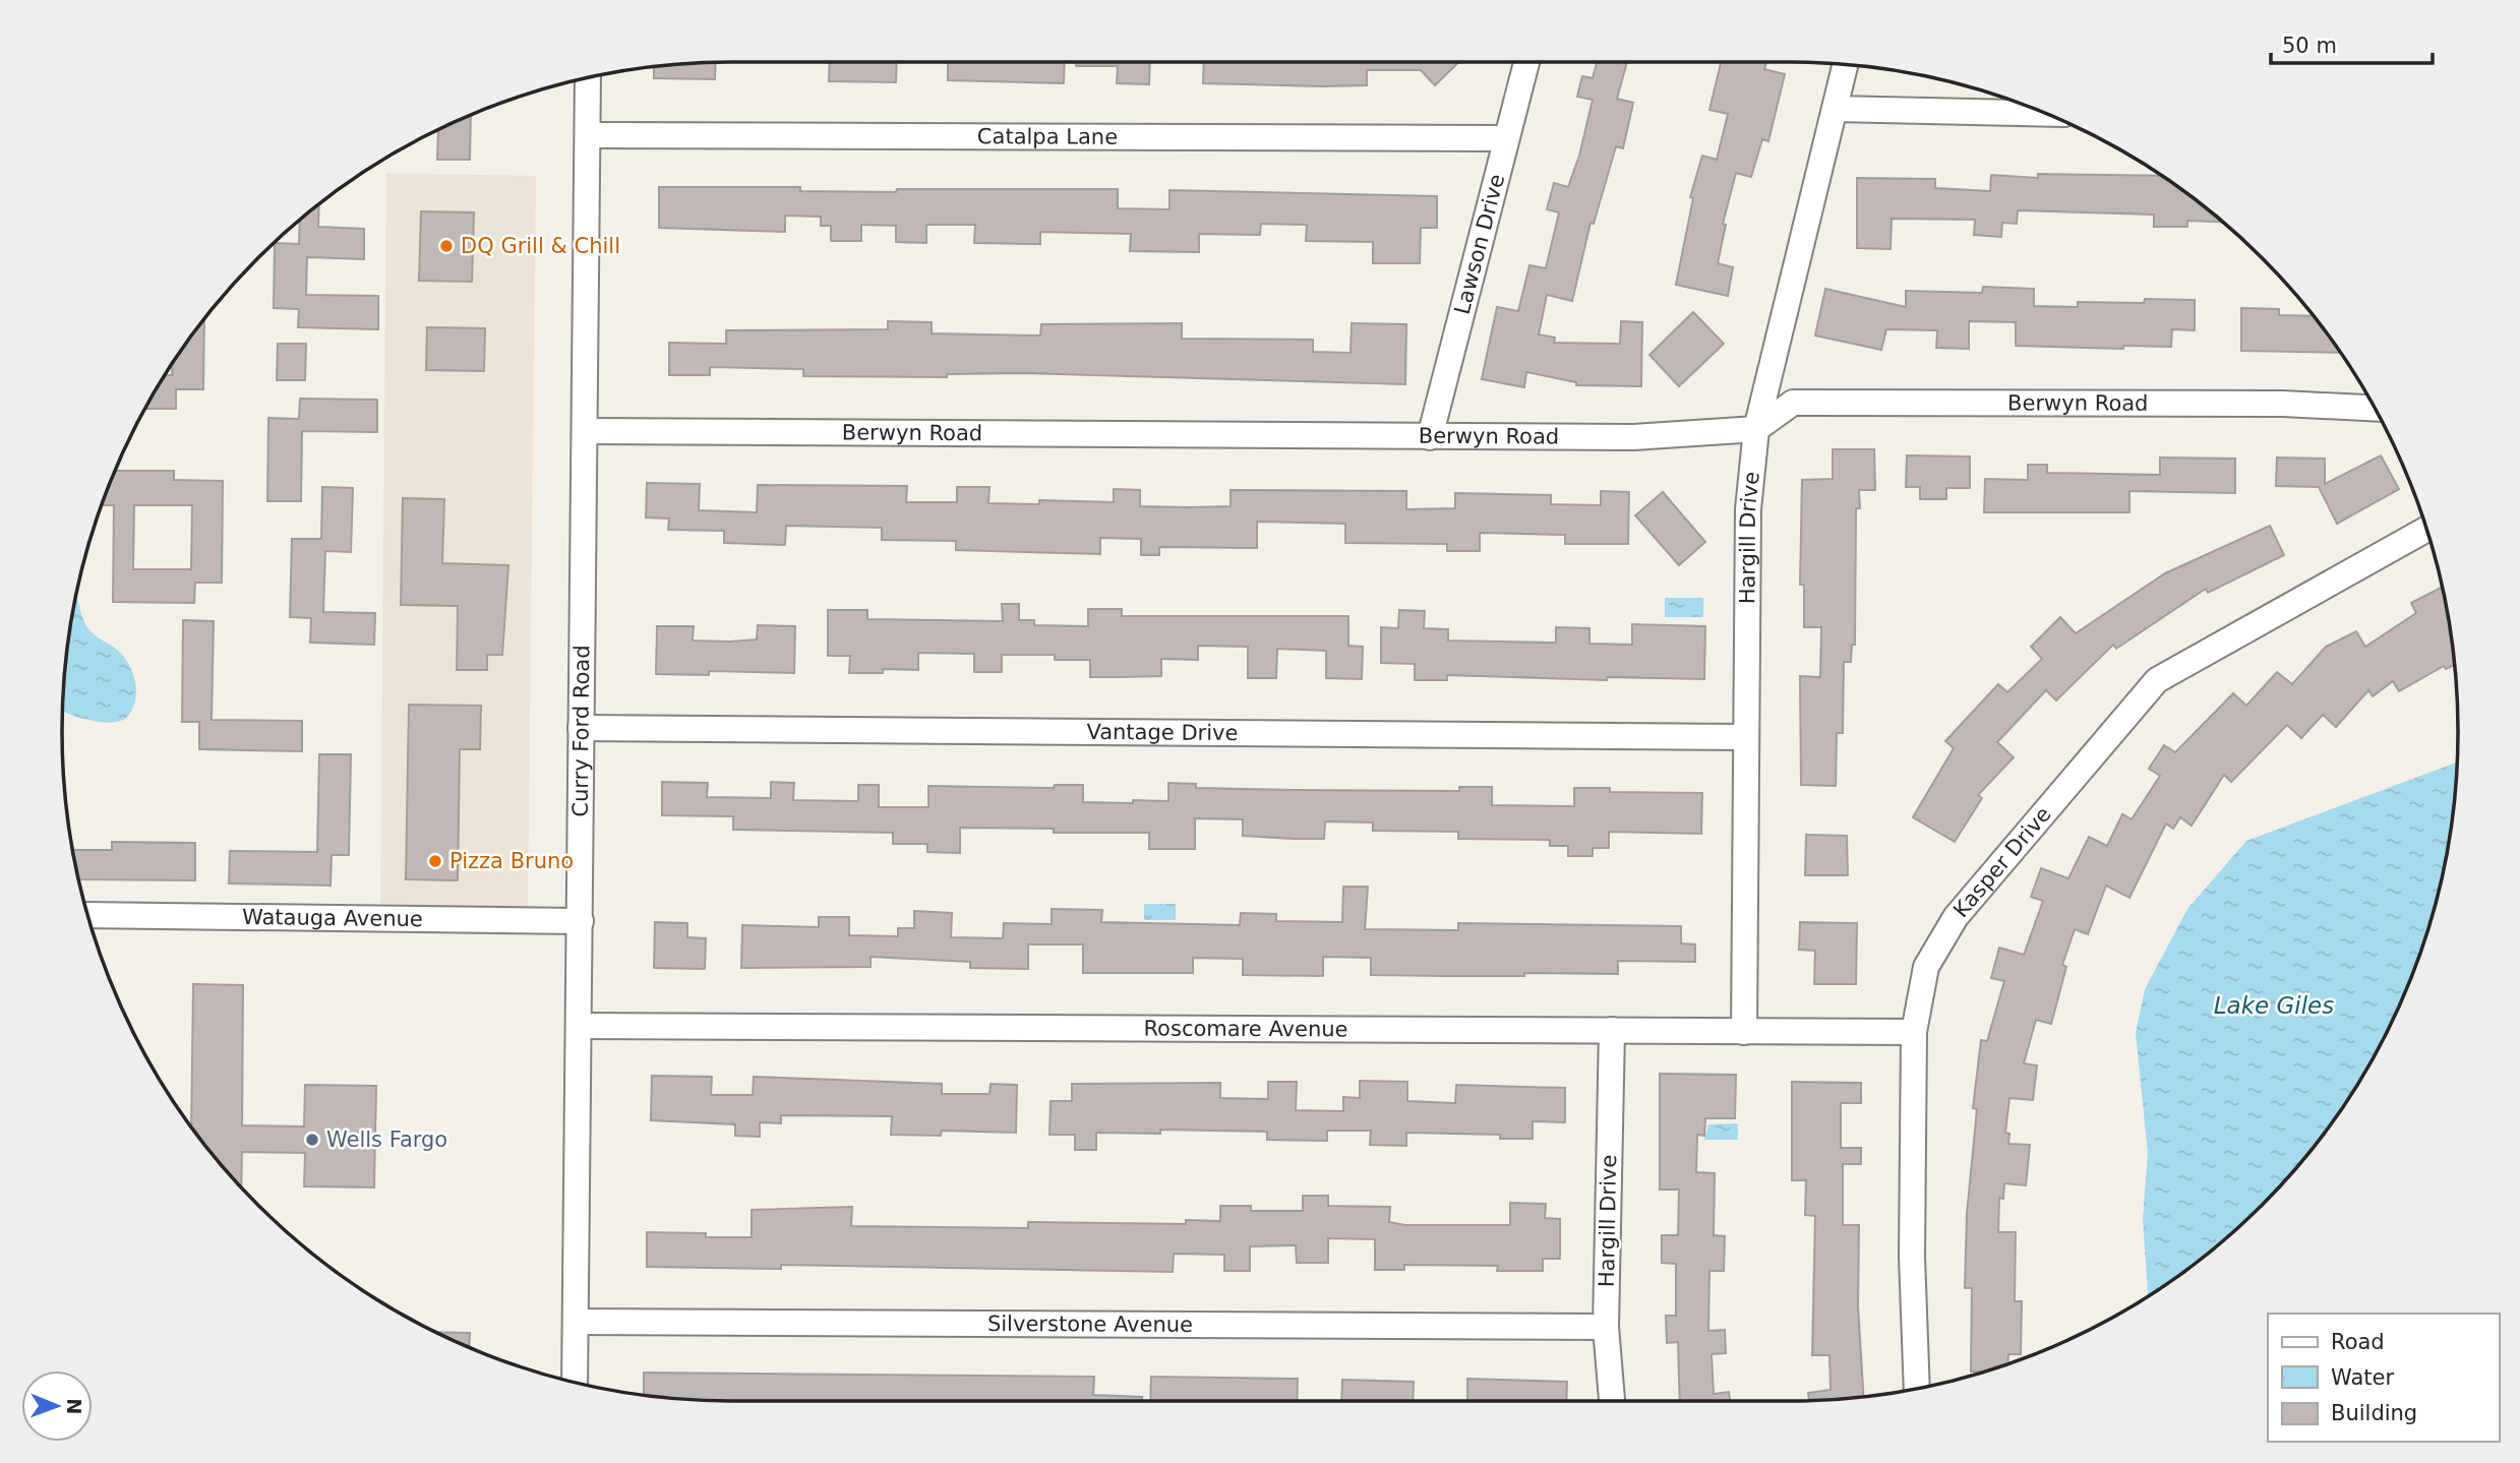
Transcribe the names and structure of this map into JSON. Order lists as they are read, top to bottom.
{
  "streets": {
    "street": [
      "Catalpa Lane",
      "Lawson Drive",
      "Berwyn Road",
      "Hargill Drive",
      "Curry Ford Road",
      "Vantage Drive",
      "Kasper Drive",
      "Watauga Avenue",
      "Roscomare Avenue",
      "Silverstone Avenue"
    ]
  },
  "crossings": [
    ["Catalpa Lane", "Lawson Drive"],
    ["Catalpa Lane", "Curry Ford Road"],
    ["Lawson Drive", "Berwyn Road"],
    ["Berwyn Road", "Hargill Drive"],
    ["Berwyn Road", "Curry Ford Road"],
    ["Hargill Drive", "Vantage Drive"],
    ["Hargill Drive", "Roscomare Avenue"],
    ["Hargill Drive", "Silverstone Avenue"],
    ["Curry Ford Road", "Vantage Drive"],
    ["Curry Ford Road", "Watauga Avenue"],
    ["Curry Ford Road", "Roscomare Avenue"],
    ["Curry Ford Road", "Silverstone Avenue"],
    ["Kasper Drive", "Roscomare Avenue"]
  ],
  "water": ["Lake Giles"],
  "places": ["DQ Grill & Chill", "Pizza Bruno", "Wells Fargo"],
  "legend": ["Road", "Water", "Building"],
  "scale_bar": "50 m",
  "north": "right"
}
